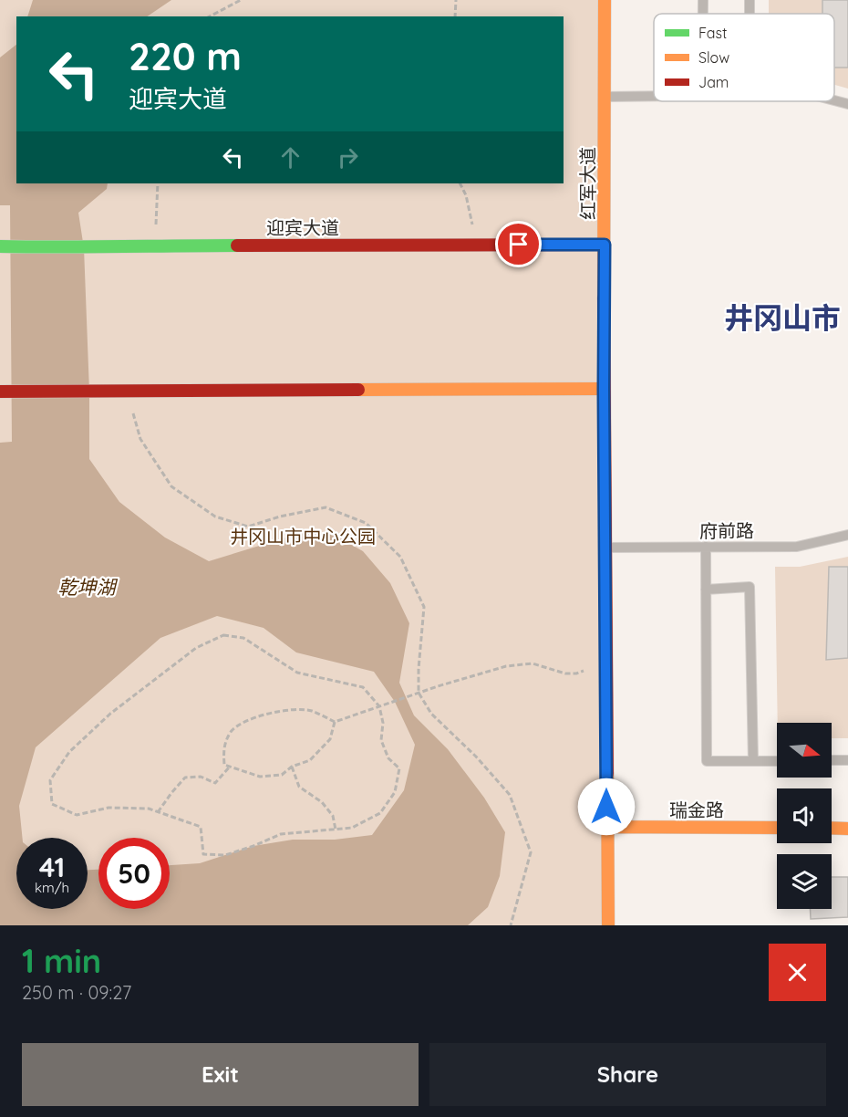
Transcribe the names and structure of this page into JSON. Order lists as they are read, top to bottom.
{
  "streets": {
    "main road": ["红军大道", "迎宾大道", "瑞金路"],
    "lane": ["府前路"]
  },
  "crossings": [
    ["红军大道", "迎宾大道"],
    ["红军大道", "府前路"],
    ["红军大道", "瑞金路"]
  ],
  "districts": ["井冈山市"],
  "water": ["乾坤湖"],
  "parks": ["井冈山市中心公园"],
  "legend": ["Fast", "Slow", "Jam"],
  "north": "right",
  "page": {
    "turn": ["220 m", "迎宾大道"],
    "speed": "41 km/h",
    "limit": "50",
    "heading": ["1 min", "250 m · 09:27"],
    "buttons": ["Exit", "Share"]
  }
}
